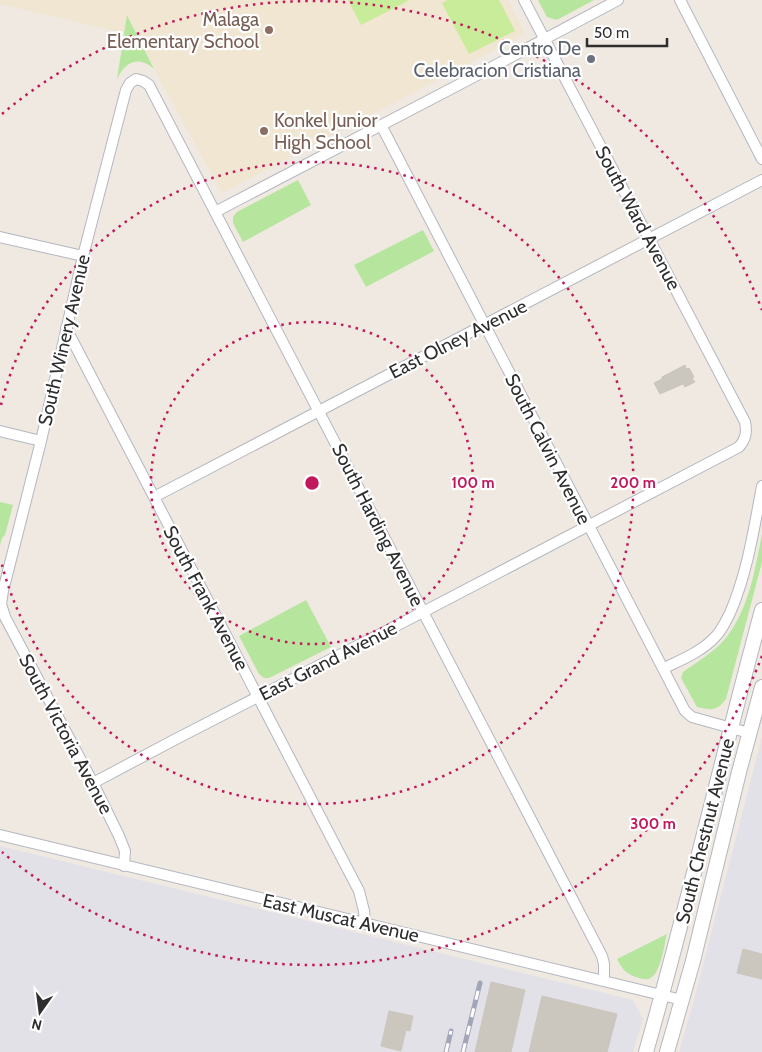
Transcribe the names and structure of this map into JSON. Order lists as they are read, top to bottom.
{
  "streets": {
    "main road": ["South Chestnut Avenue"],
    "street": [
      "South Ward Avenue",
      "East Olney Avenue",
      "South Winery Avenue",
      "South Calvin Avenue",
      "South Harding Avenue",
      "South Frank Avenue",
      "East Grand Avenue",
      "South Victoria Avenue",
      "East Muscat Avenue"
    ]
  },
  "crossings": [
    ["South Ward Avenue", "East Olney Avenue"],
    ["South Ward Avenue", "East Grand Avenue"],
    ["East Olney Avenue", "South Calvin Avenue"],
    ["East Olney Avenue", "South Harding Avenue"],
    ["East Olney Avenue", "South Frank Avenue"],
    ["South Winery Avenue", "South Harding Avenue"],
    ["South Winery Avenue", "South Frank Avenue"],
    ["South Winery Avenue", "South Victoria Avenue"],
    ["South Calvin Avenue", "East Grand Avenue"],
    ["South Calvin Avenue", "South Chestnut Avenue"],
    ["South Harding Avenue", "East Grand Avenue"],
    ["South Harding Avenue", "East Muscat Avenue"],
    ["South Frank Avenue", "East Grand Avenue"],
    ["South Frank Avenue", "East Muscat Avenue"],
    ["East Grand Avenue", "South Victoria Avenue"],
    ["South Victoria Avenue", "East Muscat Avenue"],
    ["South Chestnut Avenue", "East Muscat Avenue"]
  ],
  "places": ["Malaga Elementary School", "Centro De Celebracion Cristiana", "Konkel Junior High School"],
  "scale_bar": "50 m",
  "north": "bottom",
  "rings": ["100 m", "200 m", "300 m"]
}
